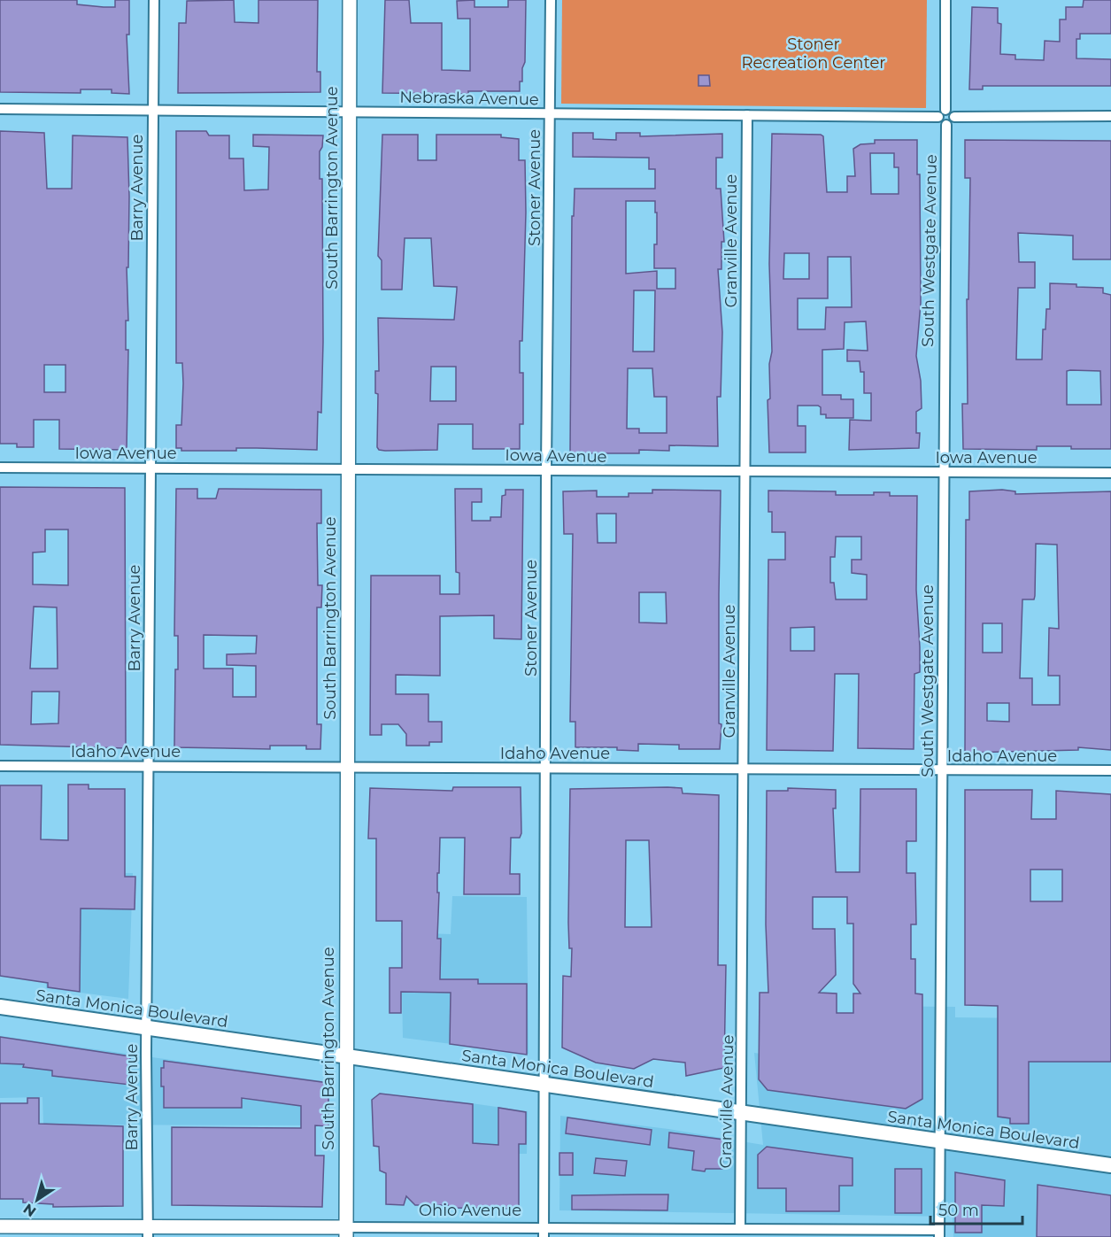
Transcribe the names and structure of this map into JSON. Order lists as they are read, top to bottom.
{
  "streets": {
    "main road": ["Santa Monica Boulevard"],
    "street": [
      "Nebraska Avenue",
      "Barry Avenue",
      "South Barrington Avenue",
      "Stoner Avenue",
      "Granville Avenue",
      "South Westgate Avenue",
      "Iowa Avenue",
      "Idaho Avenue",
      "Ohio Avenue"
    ]
  },
  "crossings": [
    ["Nebraska Avenue", "Barry Avenue"],
    ["Nebraska Avenue", "South Barrington Avenue"],
    ["Nebraska Avenue", "Stoner Avenue"],
    ["Nebraska Avenue", "Granville Avenue"],
    ["Nebraska Avenue", "South Westgate Avenue"],
    ["Barry Avenue", "Iowa Avenue"],
    ["Barry Avenue", "Idaho Avenue"],
    ["Barry Avenue", "Santa Monica Boulevard"],
    ["Barry Avenue", "Ohio Avenue"],
    ["South Barrington Avenue", "Iowa Avenue"],
    ["South Barrington Avenue", "Idaho Avenue"],
    ["South Barrington Avenue", "Santa Monica Boulevard"],
    ["South Barrington Avenue", "Ohio Avenue"],
    ["Stoner Avenue", "Iowa Avenue"],
    ["Stoner Avenue", "Idaho Avenue"],
    ["Stoner Avenue", "Santa Monica Boulevard"],
    ["Stoner Avenue", "Ohio Avenue"],
    ["Granville Avenue", "Iowa Avenue"],
    ["Granville Avenue", "Idaho Avenue"],
    ["Granville Avenue", "Santa Monica Boulevard"],
    ["Granville Avenue", "Ohio Avenue"],
    ["South Westgate Avenue", "Iowa Avenue"],
    ["South Westgate Avenue", "Idaho Avenue"],
    ["South Westgate Avenue", "Santa Monica Boulevard"],
    ["South Westgate Avenue", "Ohio Avenue"]
  ],
  "parks": ["Stoner Recreation Center"],
  "scale_bar": "50 m",
  "north": "bottom left"
}
